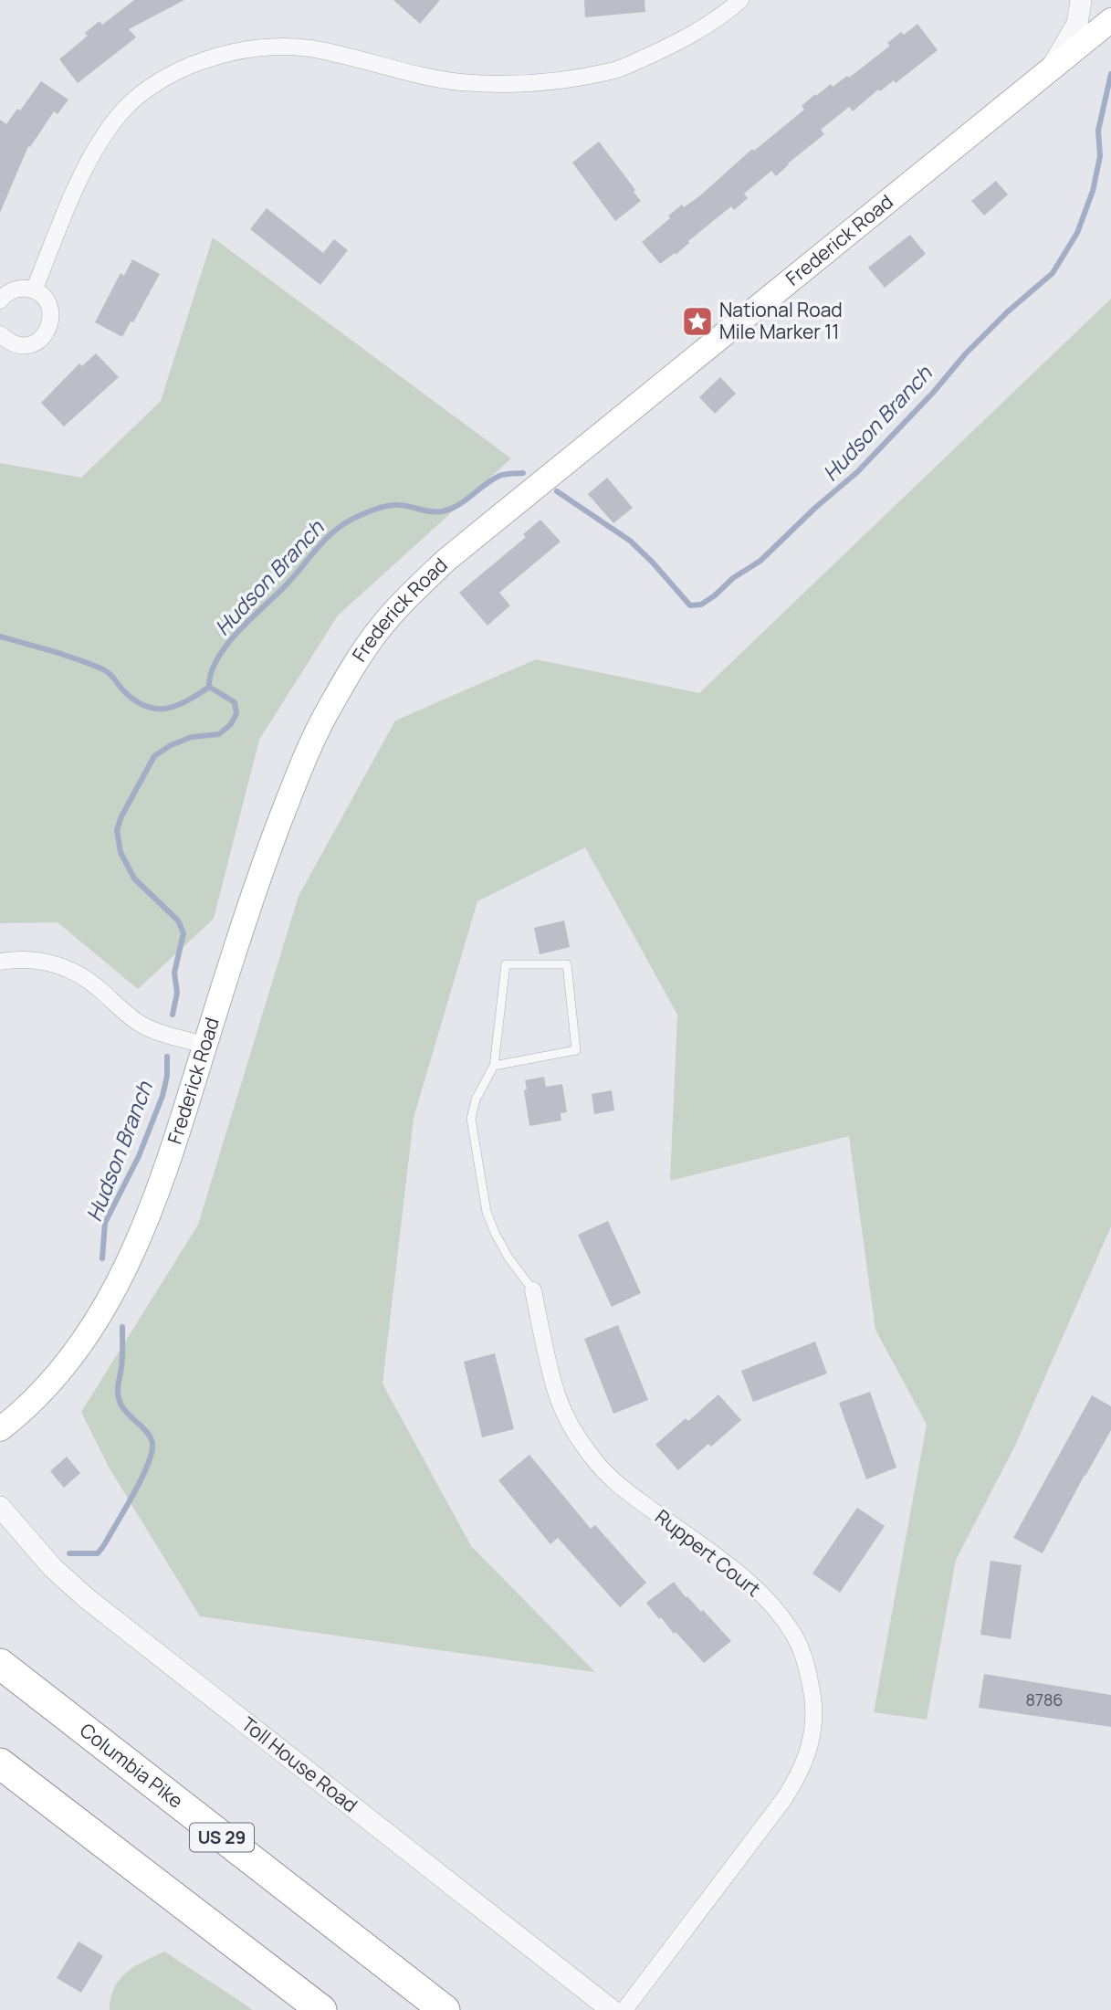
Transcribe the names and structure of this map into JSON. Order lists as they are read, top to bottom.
{
  "streets": {
    "highway": ["Columbia Pike", "US 29"],
    "main road": ["Frederick Road"],
    "street": ["Ruppert Court", "Toll House Road"]
  },
  "water": ["Hudson Branch"],
  "places": {
    "place": ["National Road Mile Marker 11"]
  },
  "house_numbers": ["8786"]
}
